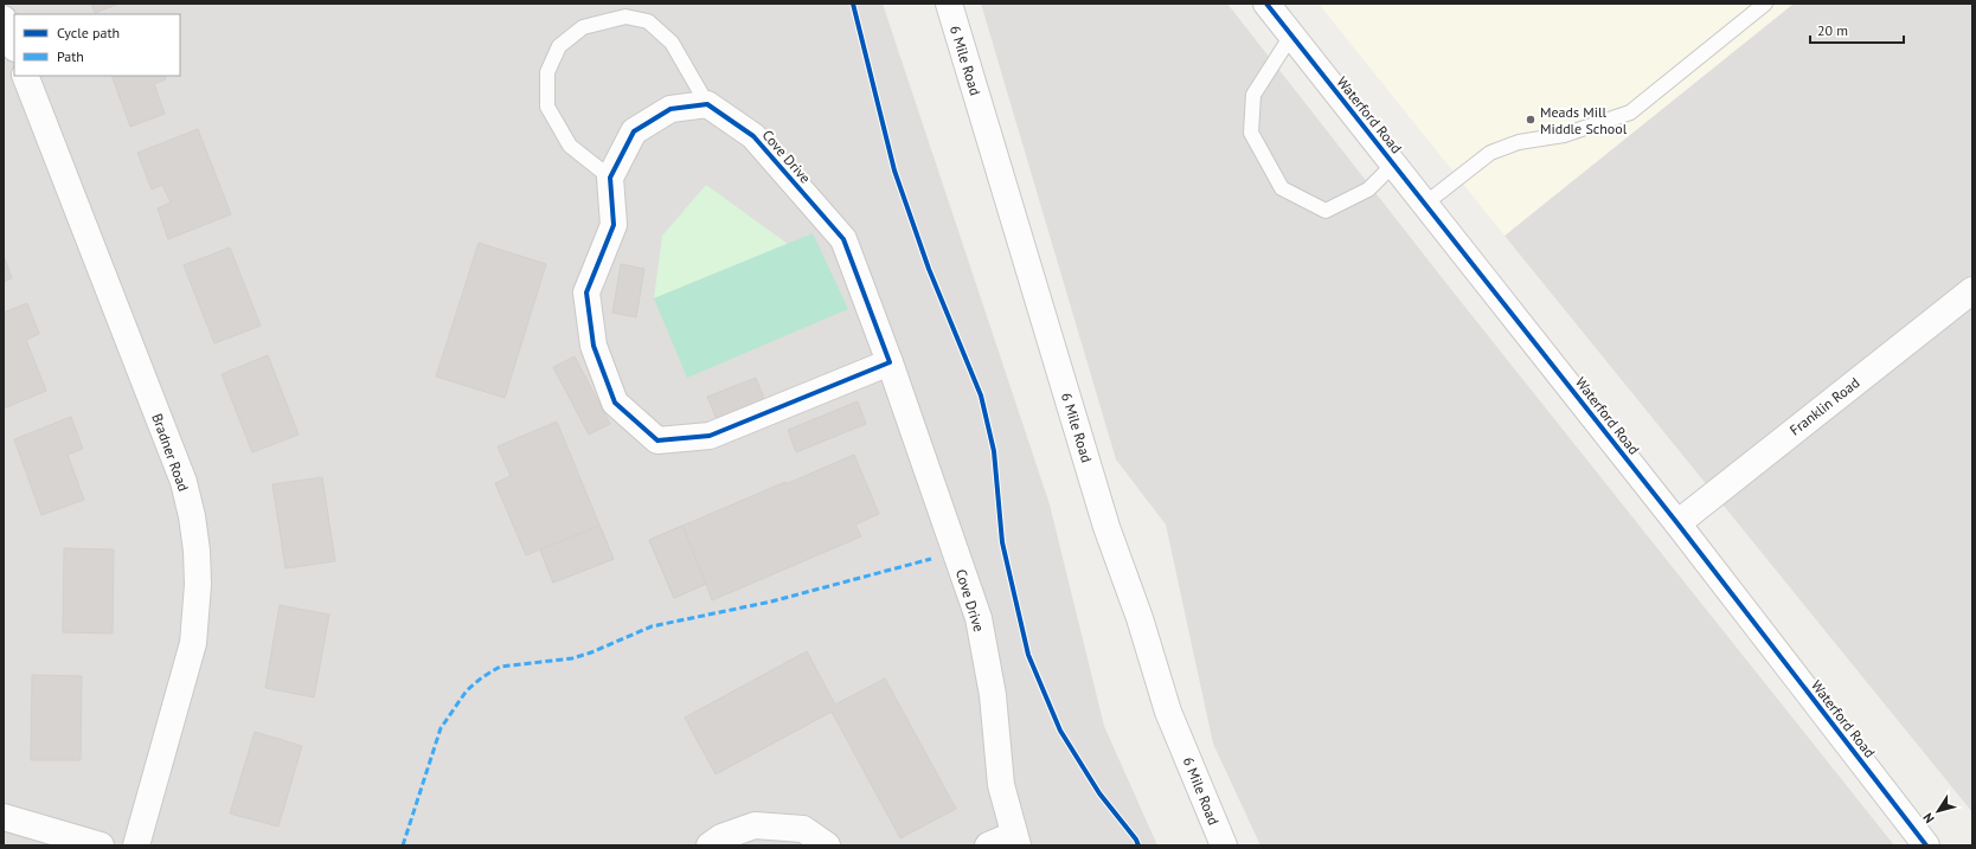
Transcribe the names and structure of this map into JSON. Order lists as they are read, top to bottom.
{
  "streets": {
    "street": [
      "6 Mile Road",
      "Waterford Road",
      "Cove Drive",
      "Franklin Road",
      "Bradner Road"
    ]
  },
  "crossings": [
    ["Waterford Road", "Franklin Road"]
  ],
  "places": ["Meads Mill Middle School"],
  "legend": ["Cycle path", "Path"],
  "scale_bar": "20 m",
  "north": "bottom left"
}
